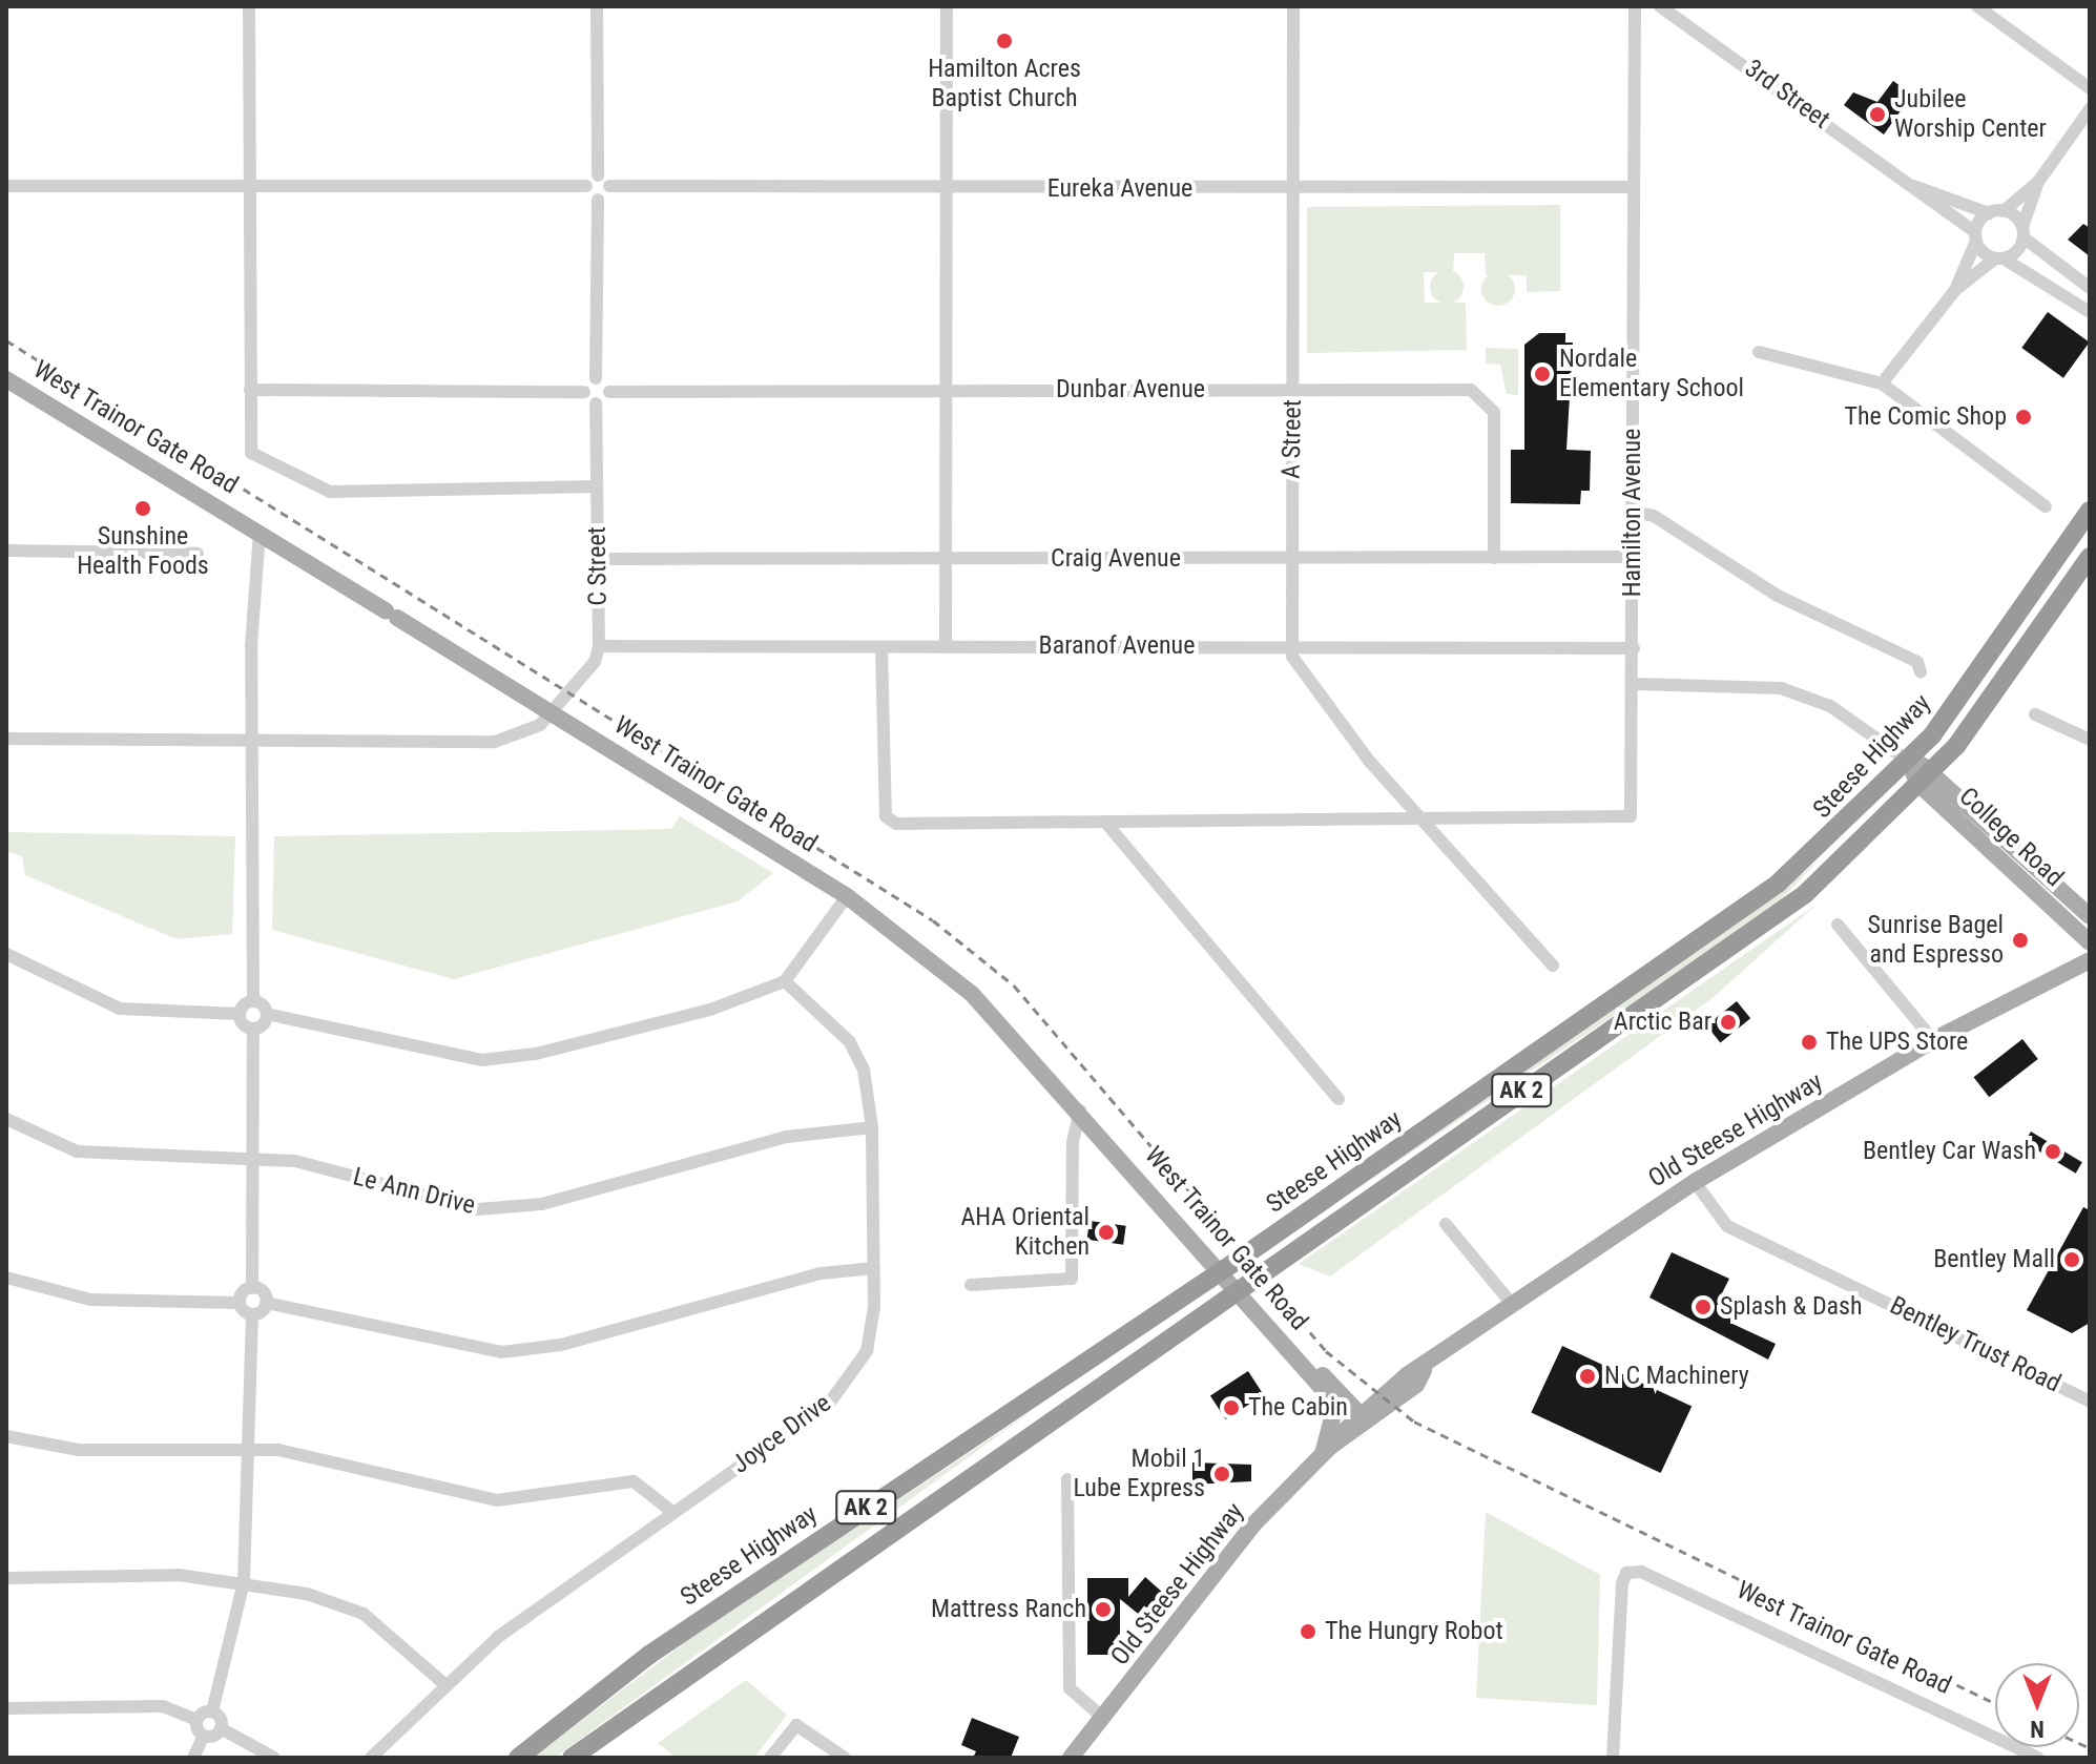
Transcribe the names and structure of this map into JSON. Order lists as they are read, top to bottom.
{
  "streets": {
    "highway": ["Steese Highway", "AK 2"],
    "main road": ["West Trainor Gate Road", "College Road", "Old Steese Highway"],
    "street": [
      "3rd Street",
      "Eureka Avenue",
      "Dunbar Avenue",
      "A Street",
      "Hamilton Avenue",
      "Craig Avenue",
      "C Street",
      "Baranof Avenue",
      "Le Ann Drive",
      "Bentley Trust Road",
      "Joyce Drive"
    ]
  },
  "crossings": [
    ["Eureka Avenue", "A Street"],
    ["Eureka Avenue", "Hamilton Avenue"],
    ["Dunbar Avenue", "A Street"],
    ["Dunbar Avenue", "Craig Avenue"],
    ["West Trainor Gate Road", "Steese Highway"],
    ["West Trainor Gate Road", "Old Steese Highway"],
    ["A Street", "Hamilton Avenue"],
    ["A Street", "Craig Avenue"],
    ["A Street", "Baranof Avenue"],
    ["Hamilton Avenue", "Craig Avenue"],
    ["Hamilton Avenue", "Baranof Avenue"],
    ["Hamilton Avenue", "College Road"],
    ["Craig Avenue", "C Street"],
    ["C Street", "Baranof Avenue"],
    ["Steese Highway", "College Road"],
    ["Old Steese Highway", "Bentley Trust Road"],
    ["Le Ann Drive", "Joyce Drive"]
  ],
  "places": [
    "Hamilton Acres Baptist Church",
    "Jubilee Worship Center",
    "Nordale Elementary School",
    "The Comic Shop",
    "Sunshine Health Foods",
    "Sunrise Bagel and Espresso",
    "Arctic Bar",
    "The UPS Store",
    "Bentley Car Wash",
    "AHA Oriental Kitchen",
    "Bentley Mall",
    "Splash & Dash",
    "N C Machinery",
    "The Cabin",
    "Mobil 1 Lube Express",
    "Mattress Ranch",
    "The Hungry Robot"
  ],
  "north": "bottom"
}
